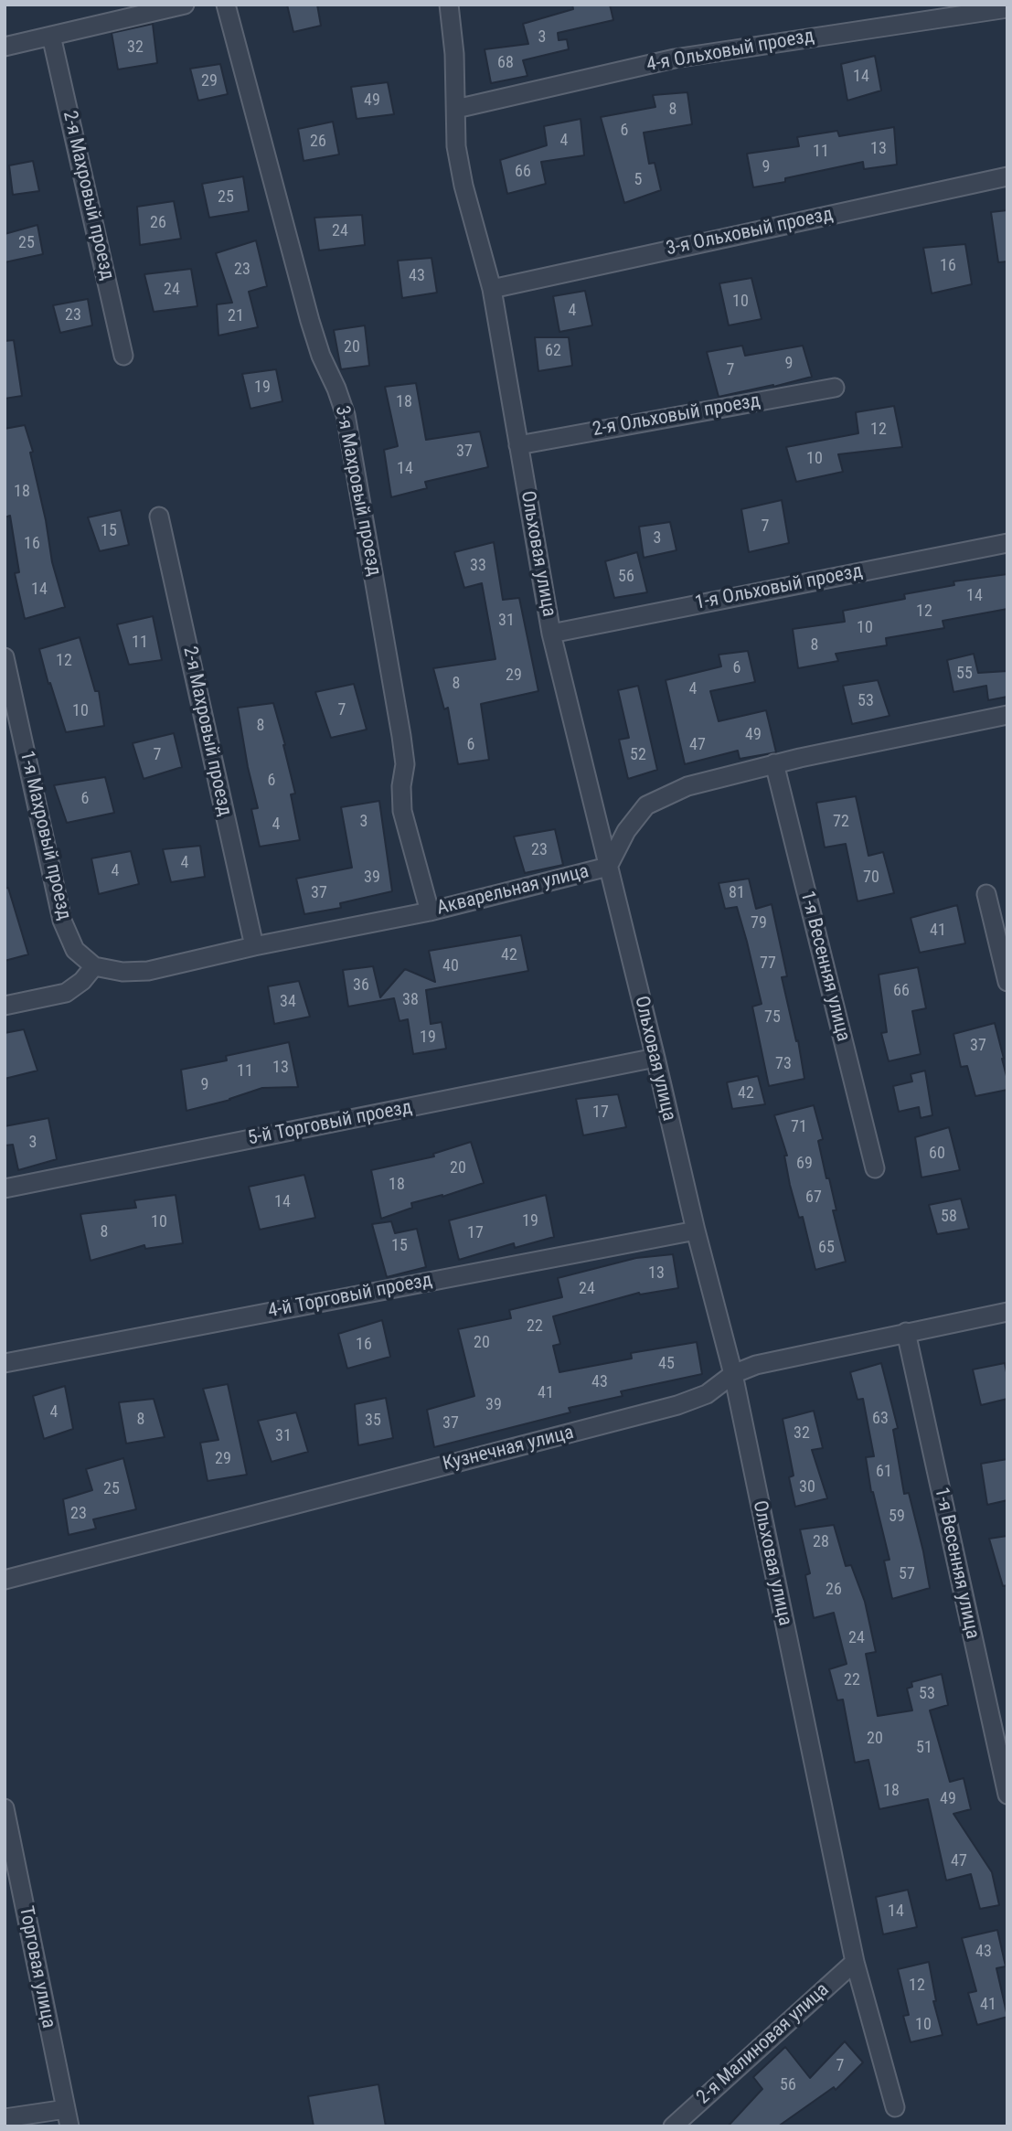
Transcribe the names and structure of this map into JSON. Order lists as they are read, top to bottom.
{
  "streets": {
    "street": [
      "4-я Ольховый проезд",
      "2-я Махровый проезд",
      "3-я Ольховый проезд",
      "2-я Ольховый проезд",
      "3-я Махровый проезд",
      "Ольховая улица",
      "1-я Ольховый проезд",
      "1-я Махровый проезд",
      "Акварельная улица",
      "1-я Весенняя улица",
      "5-й Торговый проезд",
      "4-й Торговый проезд",
      "Кузнечная улица",
      "Торговая улица",
      "2-я Малиновая улица"
    ]
  },
  "crossings": [
    ["4-я Ольховый проезд", "Ольховая улица"],
    ["2-я Махровый проезд", "Акварельная улица"],
    ["3-я Ольховый проезд", "Ольховая улица"],
    ["2-я Ольховый проезд", "Ольховая улица"],
    ["3-я Махровый проезд", "Акварельная улица"],
    ["Ольховая улица", "1-я Ольховый проезд"],
    ["Ольховая улица", "Акварельная улица"],
    ["Ольховая улица", "5-й Торговый проезд"],
    ["Ольховая улица", "4-й Торговый проезд"],
    ["Ольховая улица", "Кузнечная улица"],
    ["Ольховая улица", "2-я Малиновая улица"],
    ["1-я Махровый проезд", "Акварельная улица"],
    ["Акварельная улица", "1-я Весенняя улица"],
    ["1-я Весенняя улица", "Кузнечная улица"]
  ],
  "house_numbers": [
    "3",
    "32",
    "68",
    "14",
    "29",
    "49",
    "8",
    "6",
    "4",
    "26",
    "13",
    "11",
    "9",
    "66",
    "5",
    "25",
    "26",
    "24",
    "25",
    "16",
    "23",
    "43",
    "24",
    "10",
    "4",
    "23",
    "21",
    "20",
    "62",
    "9",
    "7",
    "19",
    "18",
    "12",
    "37",
    "10",
    "14",
    "18",
    "7",
    "15",
    "3",
    "16",
    "33",
    "56",
    "14",
    "14",
    "12",
    "31",
    "10",
    "11",
    "8",
    "12",
    "6",
    "55",
    "29",
    "8",
    "4",
    "53",
    "7",
    "10",
    "8",
    "49",
    "6",
    "47",
    "7",
    "52",
    "6",
    "6",
    "3",
    "72",
    "4",
    "23",
    "4",
    "4",
    "39",
    "70",
    "37",
    "81",
    "79",
    "41",
    "42",
    "77",
    "40",
    "36",
    "66",
    "38",
    "34",
    "75",
    "19",
    "37",
    "73",
    "13",
    "11",
    "9",
    "42",
    "17",
    "71",
    "3",
    "60",
    "69",
    "20",
    "18",
    "67",
    "14",
    "58",
    "19",
    "10",
    "8",
    "17",
    "15",
    "65",
    "13",
    "24",
    "22",
    "20",
    "16",
    "45",
    "43",
    "41",
    "39",
    "4",
    "63",
    "8",
    "35",
    "37",
    "32",
    "31",
    "29",
    "61",
    "30",
    "25",
    "23",
    "59",
    "28",
    "57",
    "26",
    "24",
    "22",
    "53",
    "20",
    "51",
    "18",
    "49",
    "47",
    "14",
    "43",
    "12",
    "41",
    "10",
    "7",
    "56"
  ]
}
